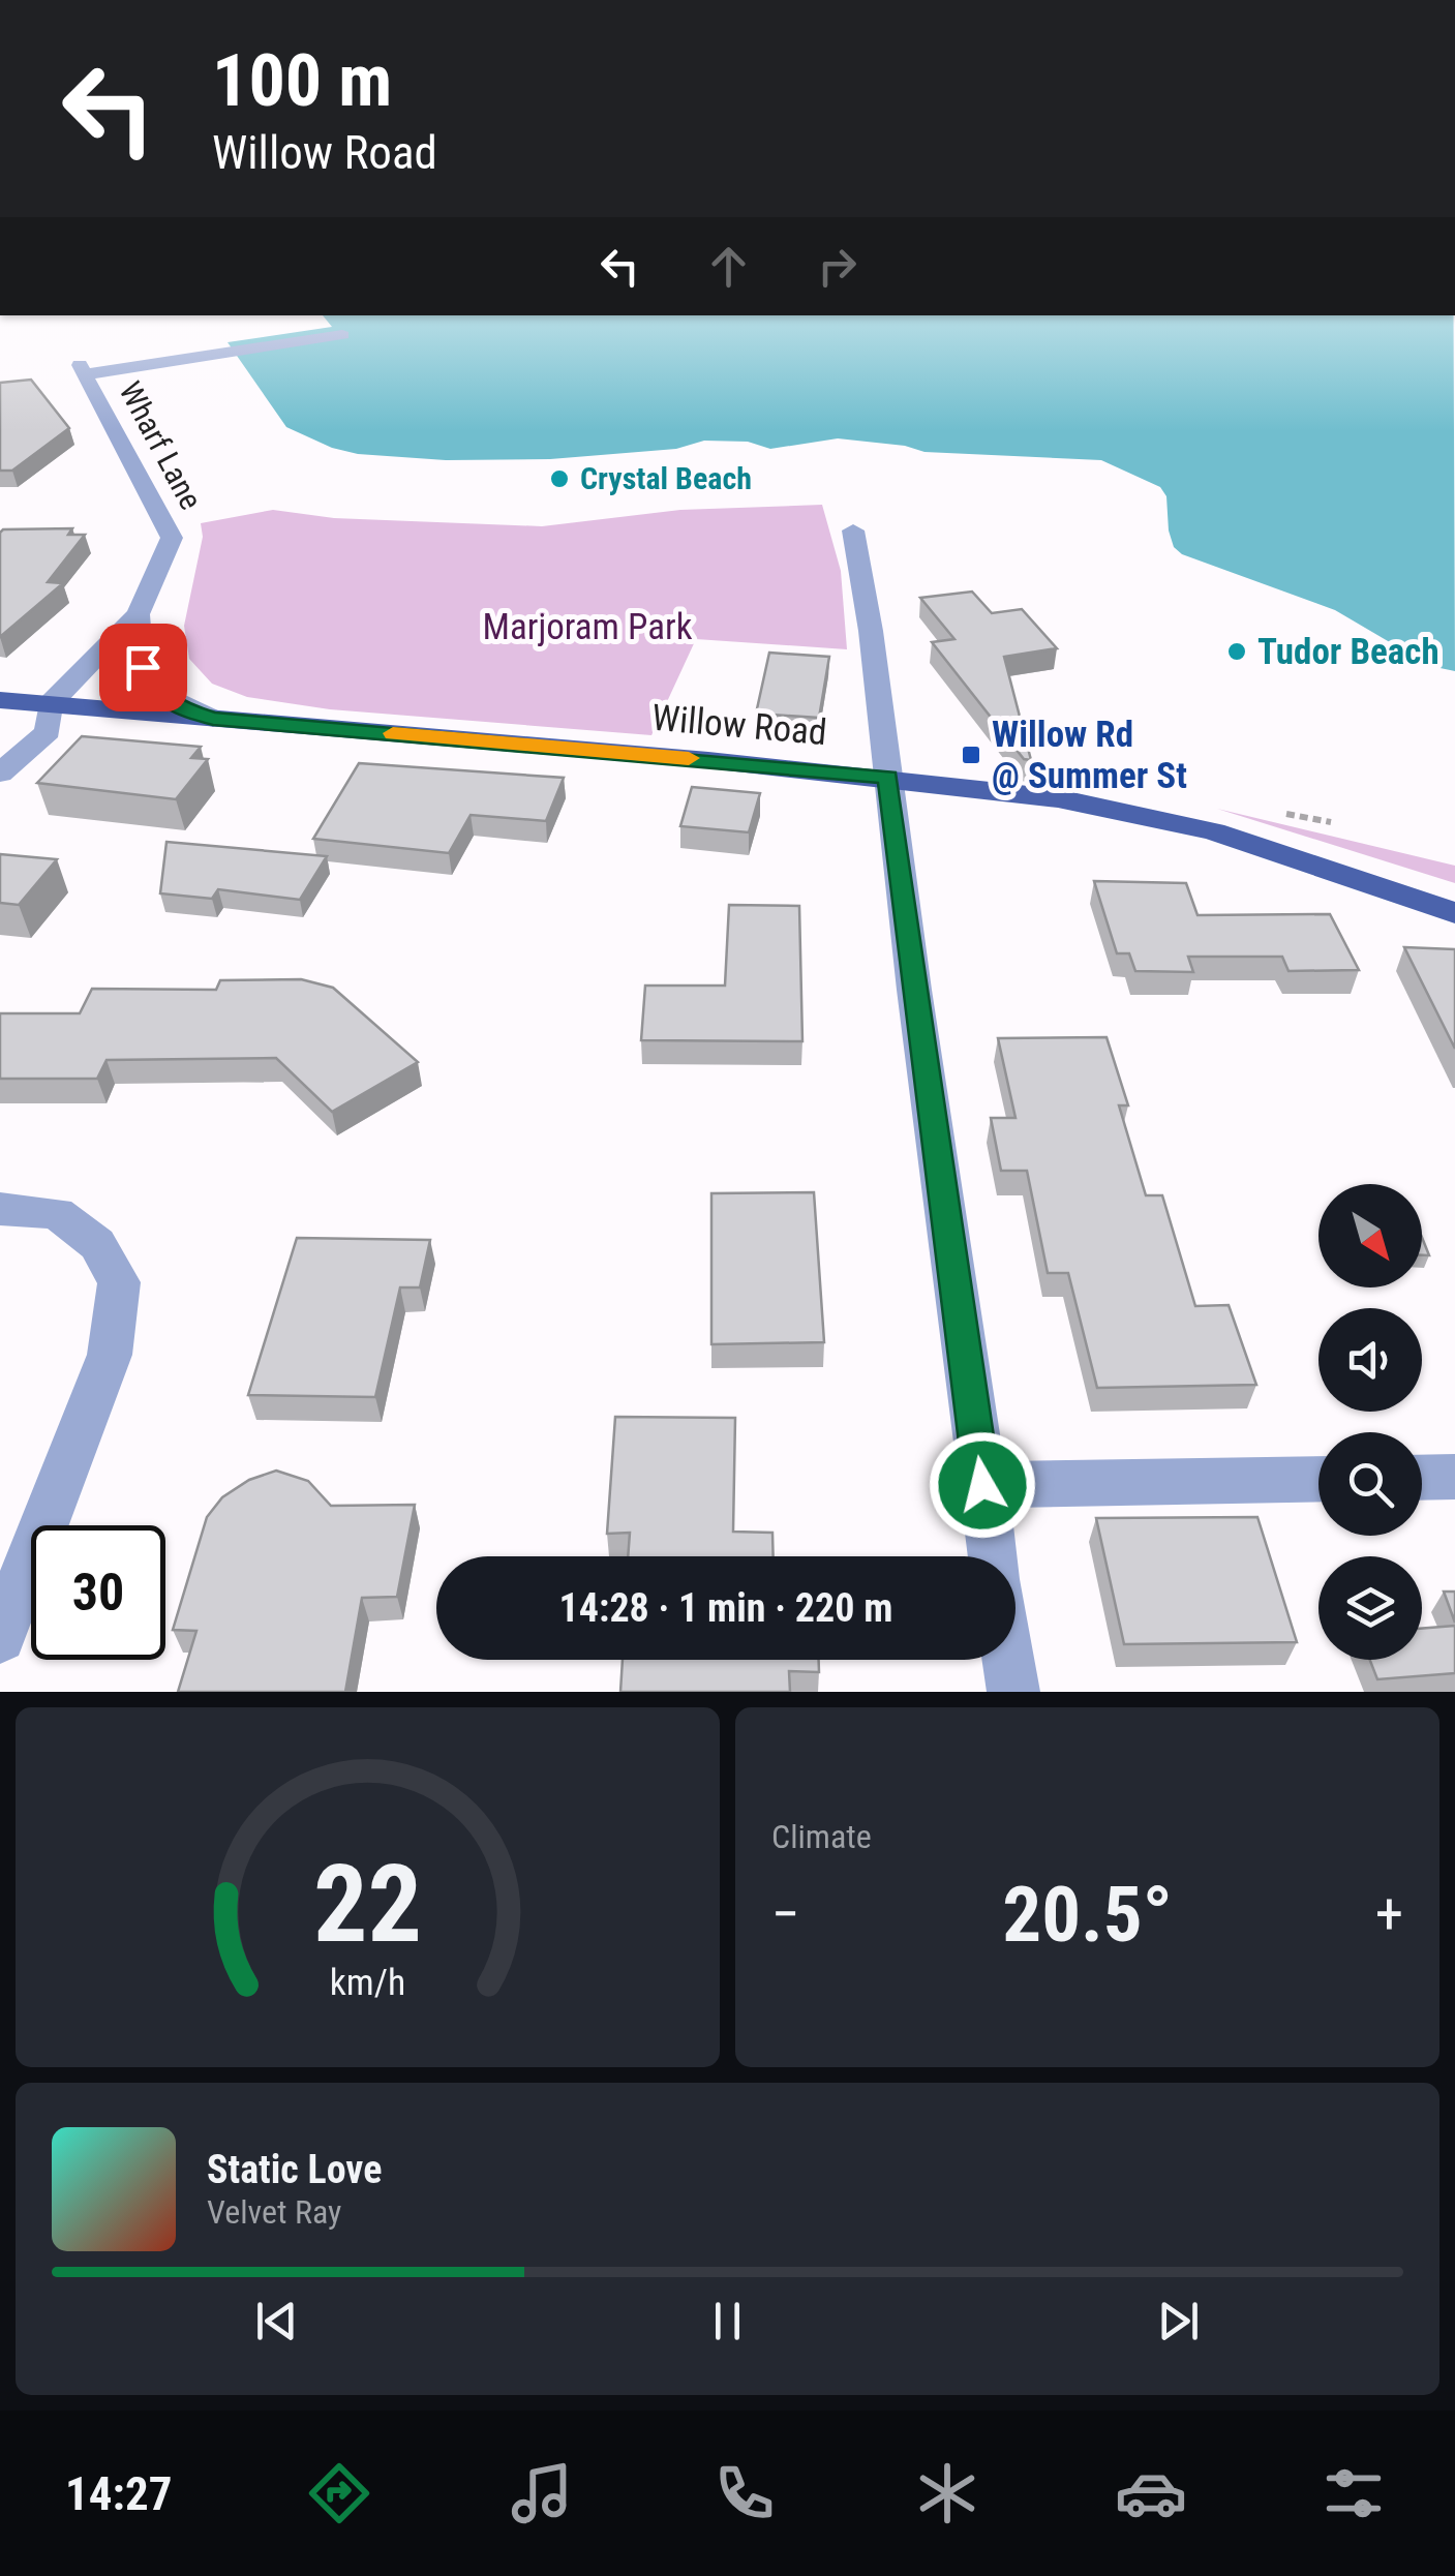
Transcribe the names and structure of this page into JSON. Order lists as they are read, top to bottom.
{
  "streets": {
    "main road": ["Willow Road"],
    "street": ["Wharf Lane"]
  },
  "crossings": [
    ["Wharf Lane", "Willow Road"]
  ],
  "parks": ["Marjoram Park"],
  "places": {
    "other": ["Crystal Beach", "Tudor Beach"],
    "transit": ["Willow Rd @ Summer St"]
  },
  "north": "bottom right",
  "page": {
    "turn": ["100 m", "Willow Road"],
    "limit": "30",
    "trip": "14:28 · 1 min · 220 m",
    "tile": "Climate",
    "heat": ["−", "20.5°", "+"],
    "song": ["Static Love", "Velvet Ray"],
    "tabs": "14:27",
    "gauge": ["22", "km/h"]
  }
}
